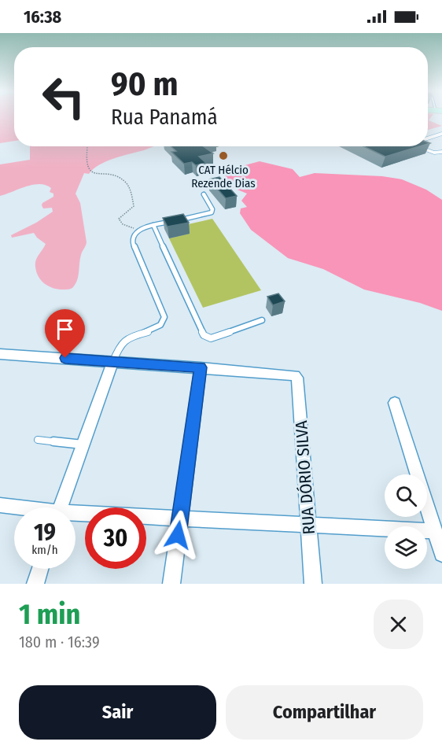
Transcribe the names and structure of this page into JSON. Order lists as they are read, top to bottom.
{
  "streets": {
    "street": ["RUA DÓRIO SILVA"]
  },
  "places": ["CAT Hélcio Rezende Dias"],
  "page": {
    "status": "16:38",
    "turn": ["90 m", "Rua Panamá"],
    "speed": "19 km/h",
    "limit": "30",
    "heading": ["1 min", "180 m · 16:39"],
    "buttons": ["Sair", "Compartilhar"]
  }
}
